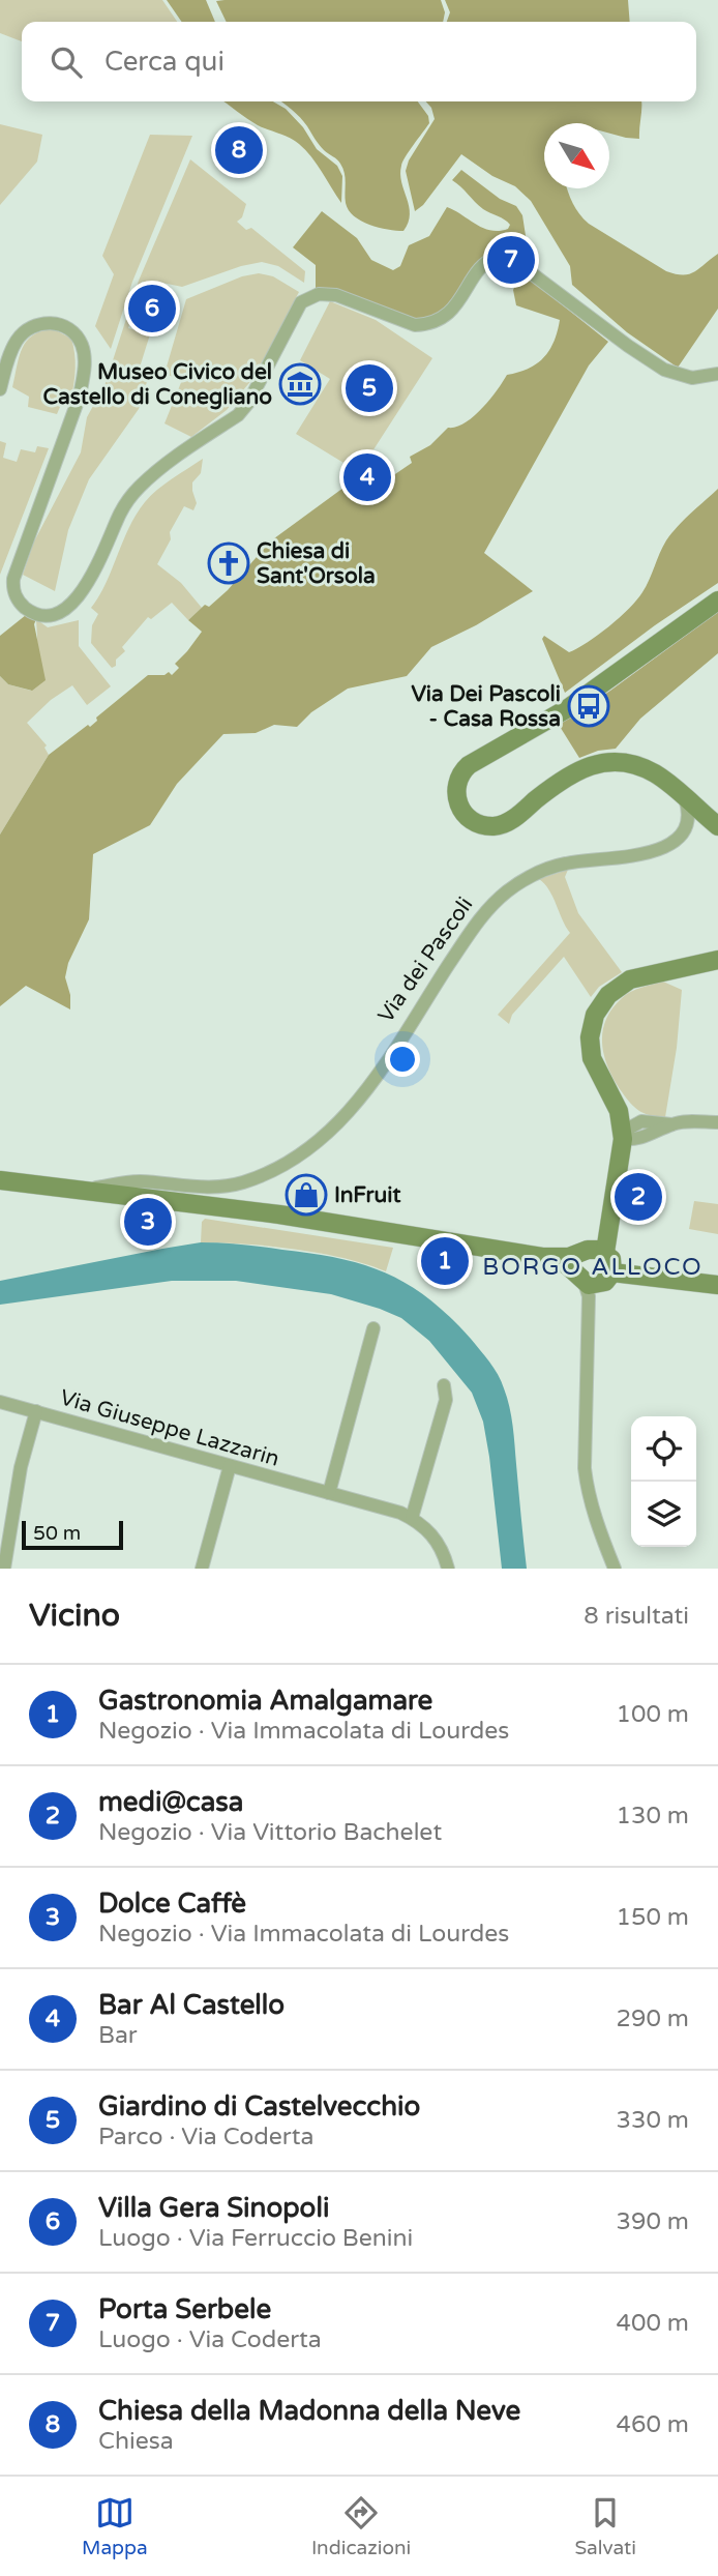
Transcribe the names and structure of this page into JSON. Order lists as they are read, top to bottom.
{
  "streets": {
    "street": ["Via dei Pascoli", "Via Giuseppe Lazzarin"]
  },
  "districts": ["BORGO ALLOCO"],
  "places": {
    "museum": ["Museo Civico del Castello di Conegliano"],
    "church": ["Chiesa di Sant'Orsola"],
    "bus stop": ["Via Dei Pascoli - Casa Rossa"],
    "shop": ["InFruit"]
  },
  "scale_bar": "50 m",
  "north": "bottom right",
  "page": {
    "search": "Cerca qui",
    "pins": [
      "8",
      "7",
      "6",
      "5",
      "4",
      "2",
      "3",
      "1"
    ],
    "scale": "50 m",
    "heading": ["Vicino", "8 risultati"],
    "list": [
      {
        "mark": "1",
        "name": "Gastronomia Amalgamare",
        "note": "Negozio · Via Immacolata di Lourdes",
        "value": "100 m"
      },
      {
        "mark": "2",
        "name": "medi@casa",
        "note": "Negozio · Via Vittorio Bachelet",
        "value": "130 m"
      },
      {
        "mark": "3",
        "name": "Dolce Caffè",
        "note": "Negozio · Via Immacolata di Lourdes",
        "value": "150 m"
      },
      {
        "mark": "4",
        "name": "Bar Al Castello",
        "note": "Bar",
        "value": "290 m"
      },
      {
        "mark": "5",
        "name": "Giardino di Castelvecchio",
        "note": "Parco · Via Coderta",
        "value": "330 m"
      },
      {
        "mark": "6",
        "name": "Villa Gera Sinopoli",
        "note": "Luogo · Via Ferruccio Benini",
        "value": "390 m"
      },
      {
        "mark": "7",
        "name": "Porta Serbele",
        "note": "Luogo · Via Coderta",
        "value": "400 m"
      },
      {
        "mark": "8",
        "name": "Chiesa della Madonna della Neve",
        "note": "Chiesa",
        "value": "460 m"
      }
    ],
    "nav": ["Mappa", "Indicazioni", "Salvati"]
  }
}
